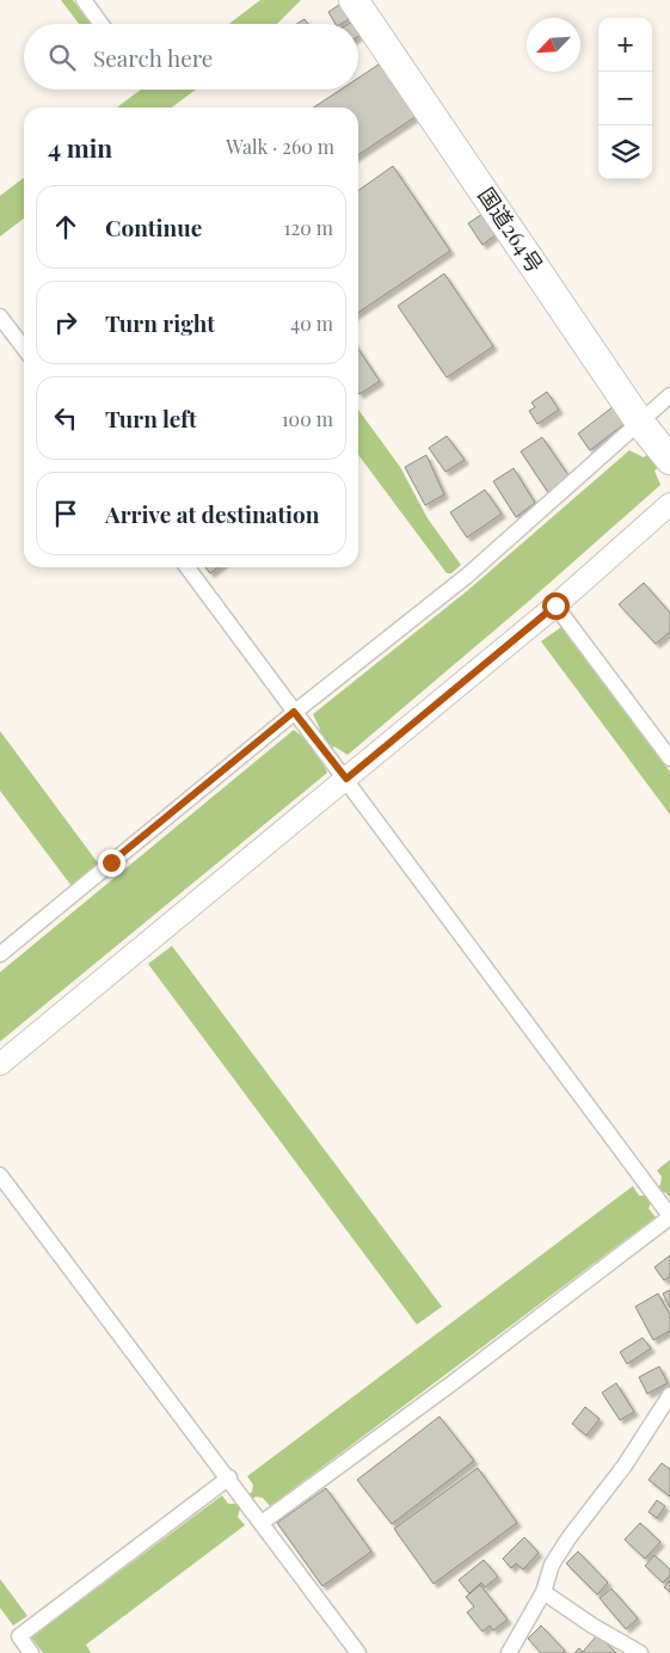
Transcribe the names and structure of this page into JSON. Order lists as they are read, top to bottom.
{
  "streets": {
    "highway": ["国道264号"]
  },
  "north": "bottom left",
  "page": {
    "map_buttons": ["+", "−"],
    "search": "Search here",
    "heading": ["4 min", "Walk · 260 m"],
    "list": [
      ["Continue", "120 m"],
      ["Turn right", "40 m"],
      ["Turn left", "100 m"],
      "Arrive at destination"
    ]
  }
}
